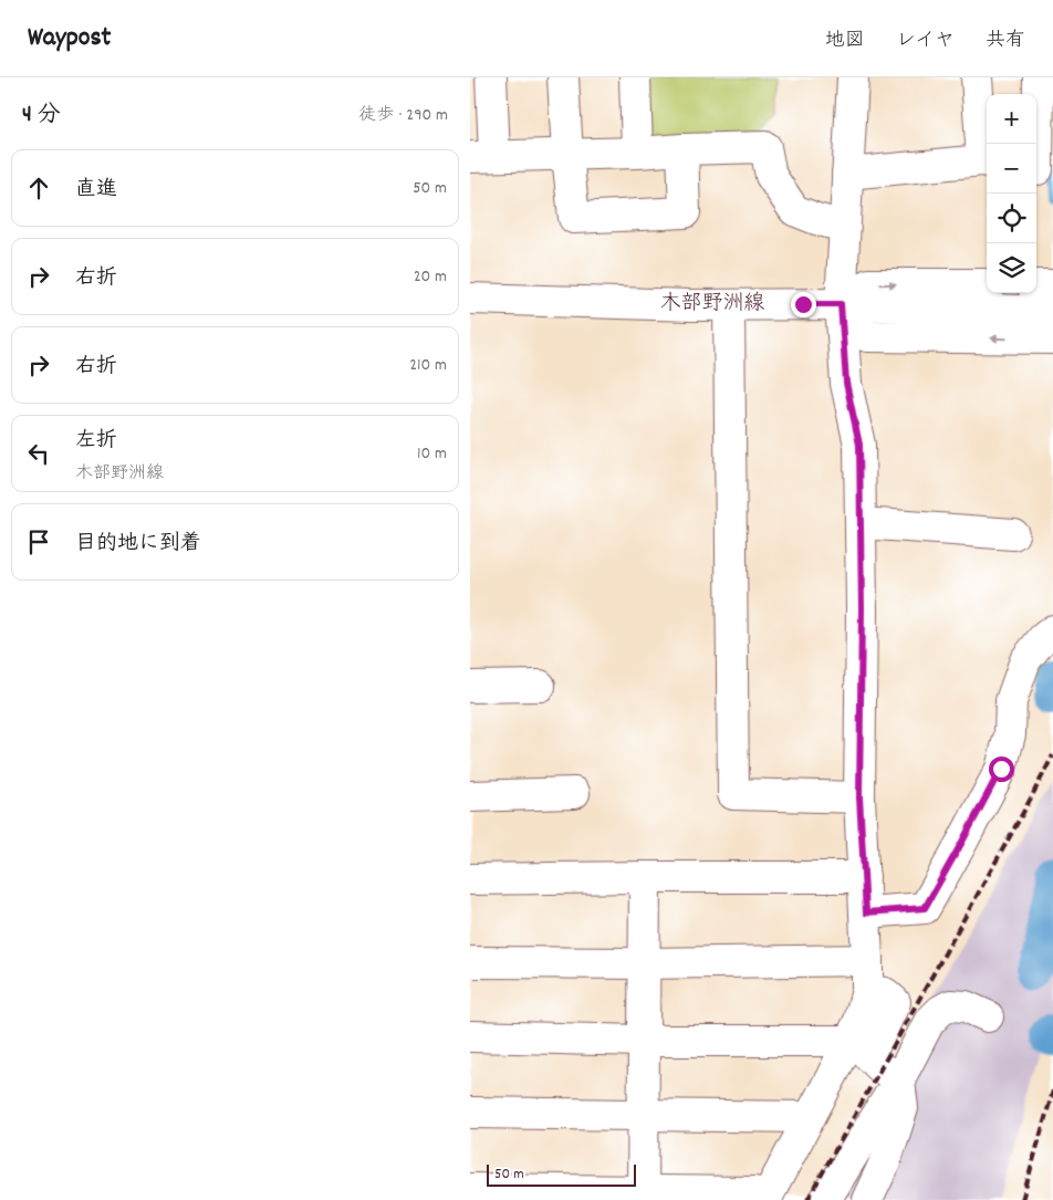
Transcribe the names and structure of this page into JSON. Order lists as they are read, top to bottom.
{
  "streets": {
    "street": ["木部野洲線"]
  },
  "scale_bar": "50 m",
  "page": {
    "header": "Waypost",
    "nav": ["地図", "レイヤ", "共有"],
    "heading": ["4 分", "徒歩 · 290 m"],
    "map_buttons": ["+", "−"],
    "list": [
      ["直進", "50 m"],
      ["右折", "20 m"],
      ["右折", "210 m"],
      ["左折", "木部野洲線", "10 m"],
      "目的地に到着"
    ],
    "scale": "50 m"
  }
}
